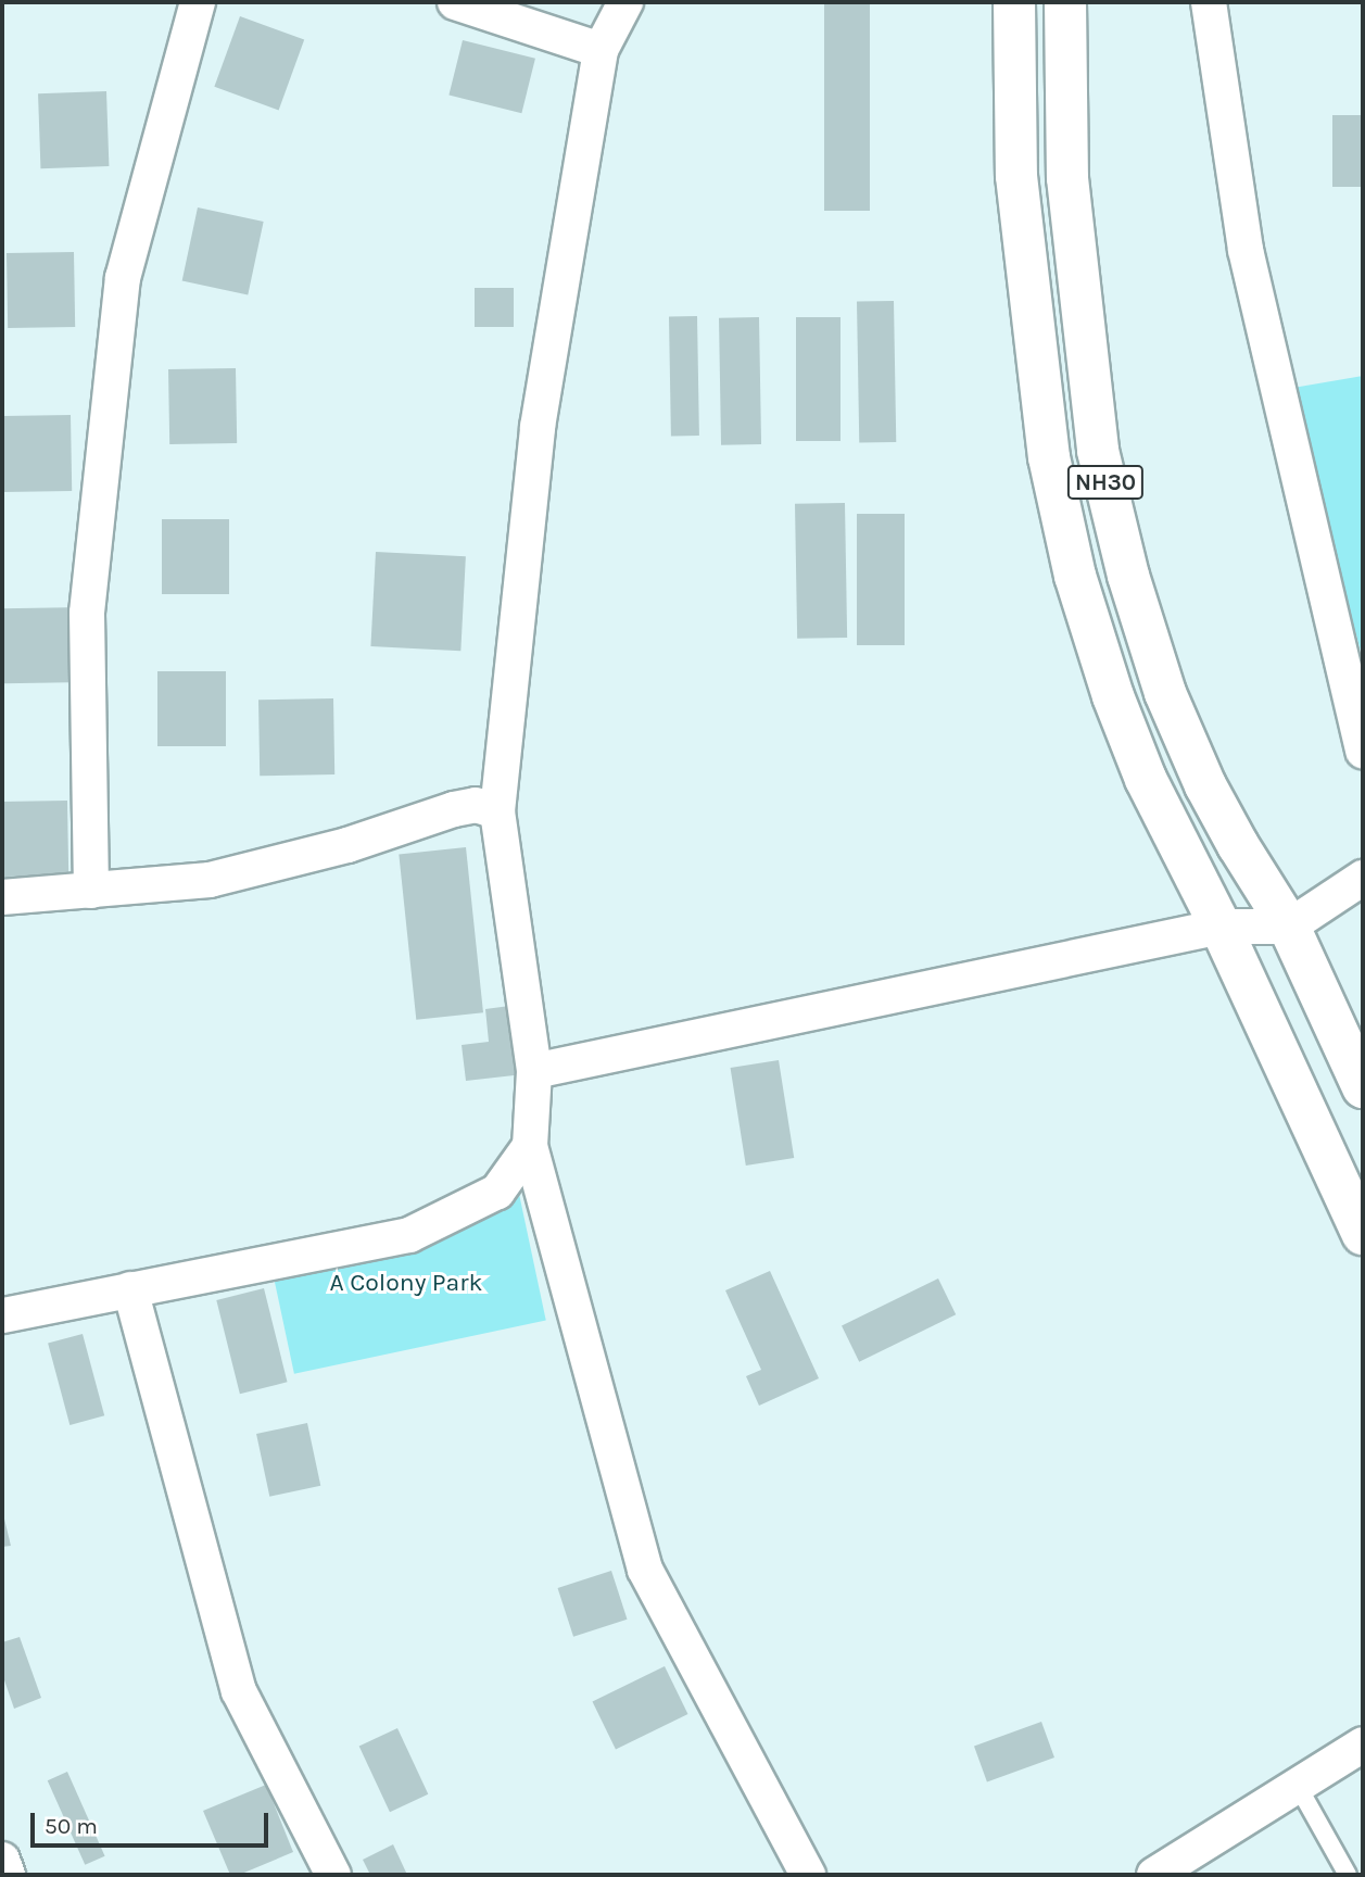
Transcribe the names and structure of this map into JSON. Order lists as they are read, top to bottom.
{
  "streets": {
    "highway": ["NH30"]
  },
  "parks": ["A Colony Park"],
  "scale_bar": "50 m"
}
